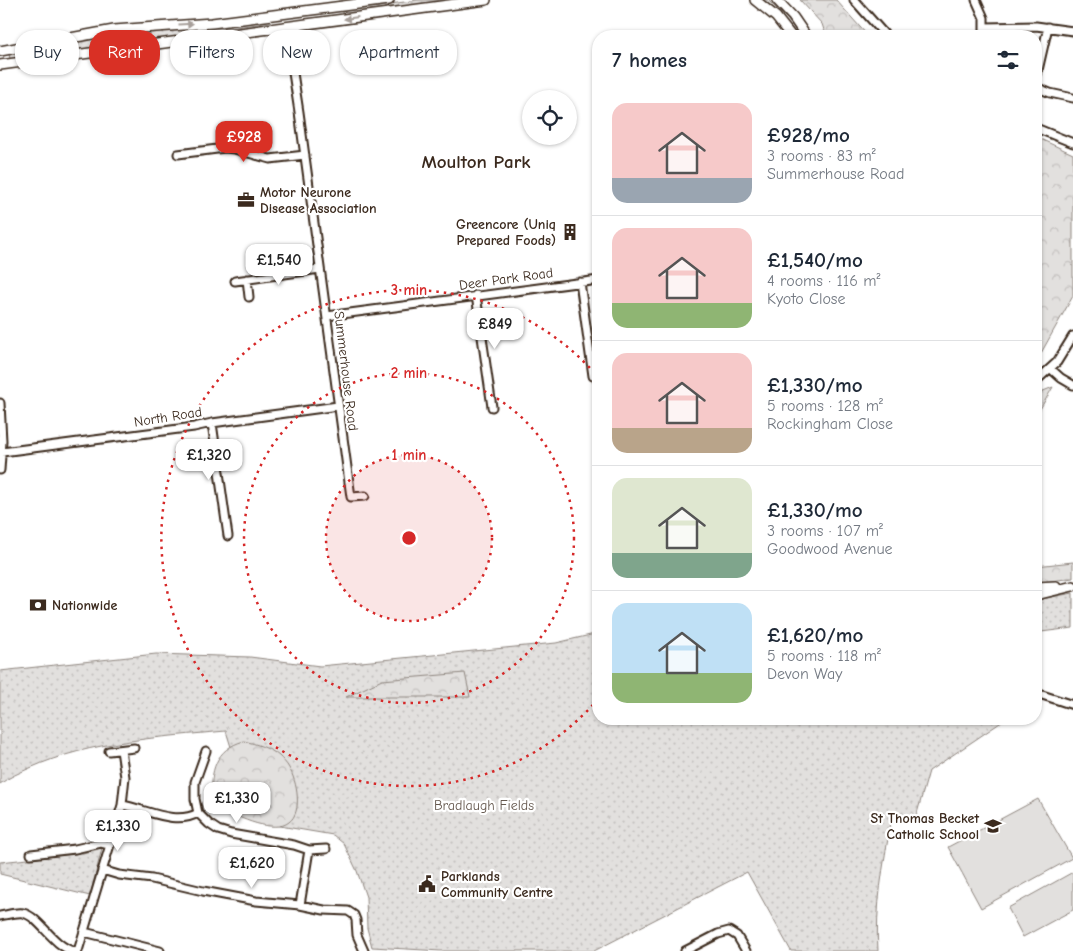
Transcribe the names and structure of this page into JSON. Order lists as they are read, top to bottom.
{
  "streets": {
    "street": ["Deer Park Road", "Summerhouse Road", "North Road"]
  },
  "crossings": [
    ["Deer Park Road", "Summerhouse Road"],
    ["Summerhouse Road", "North Road"]
  ],
  "districts": ["Moulton Park"],
  "parks": ["Bradlaugh Fields"],
  "places": {
    "office": ["Motor Neurone Disease Association"],
    "building": ["Greencore (Uniq Prepared Foods)"],
    "bank": ["Nationwide"],
    "school or university": ["St Thomas Becket Catholic School"],
    "public building": ["Parklands Community Centre"]
  },
  "page": {
    "chip": [
      "Buy",
      "Rent",
      "Filters",
      "New",
      "Apartment"
    ],
    "heading": "7 homes",
    "list": [
      {
        "name": "£928/mo",
        "note": "3 rooms · 83 m² · Summerhouse Road"
      },
      {
        "name": "£1,540/mo",
        "note": "4 rooms · 116 m² · Kyoto Close"
      },
      {
        "name": "£1,330/mo",
        "note": "5 rooms · 128 m² · Rockingham Close"
      },
      {
        "name": "£1,330/mo",
        "note": "3 rooms · 107 m² · Goodwood Avenue"
      },
      {
        "name": "£1,620/mo",
        "note": "5 rooms · 118 m² · Devon Way"
      }
    ],
    "price": [
      "£928",
      "£1,540",
      "£849",
      "£1,320",
      "£1,330",
      "£1,330",
      "£1,620"
    ]
  },
  "rings": ["3 min", "2 min", "1 min"]
}
